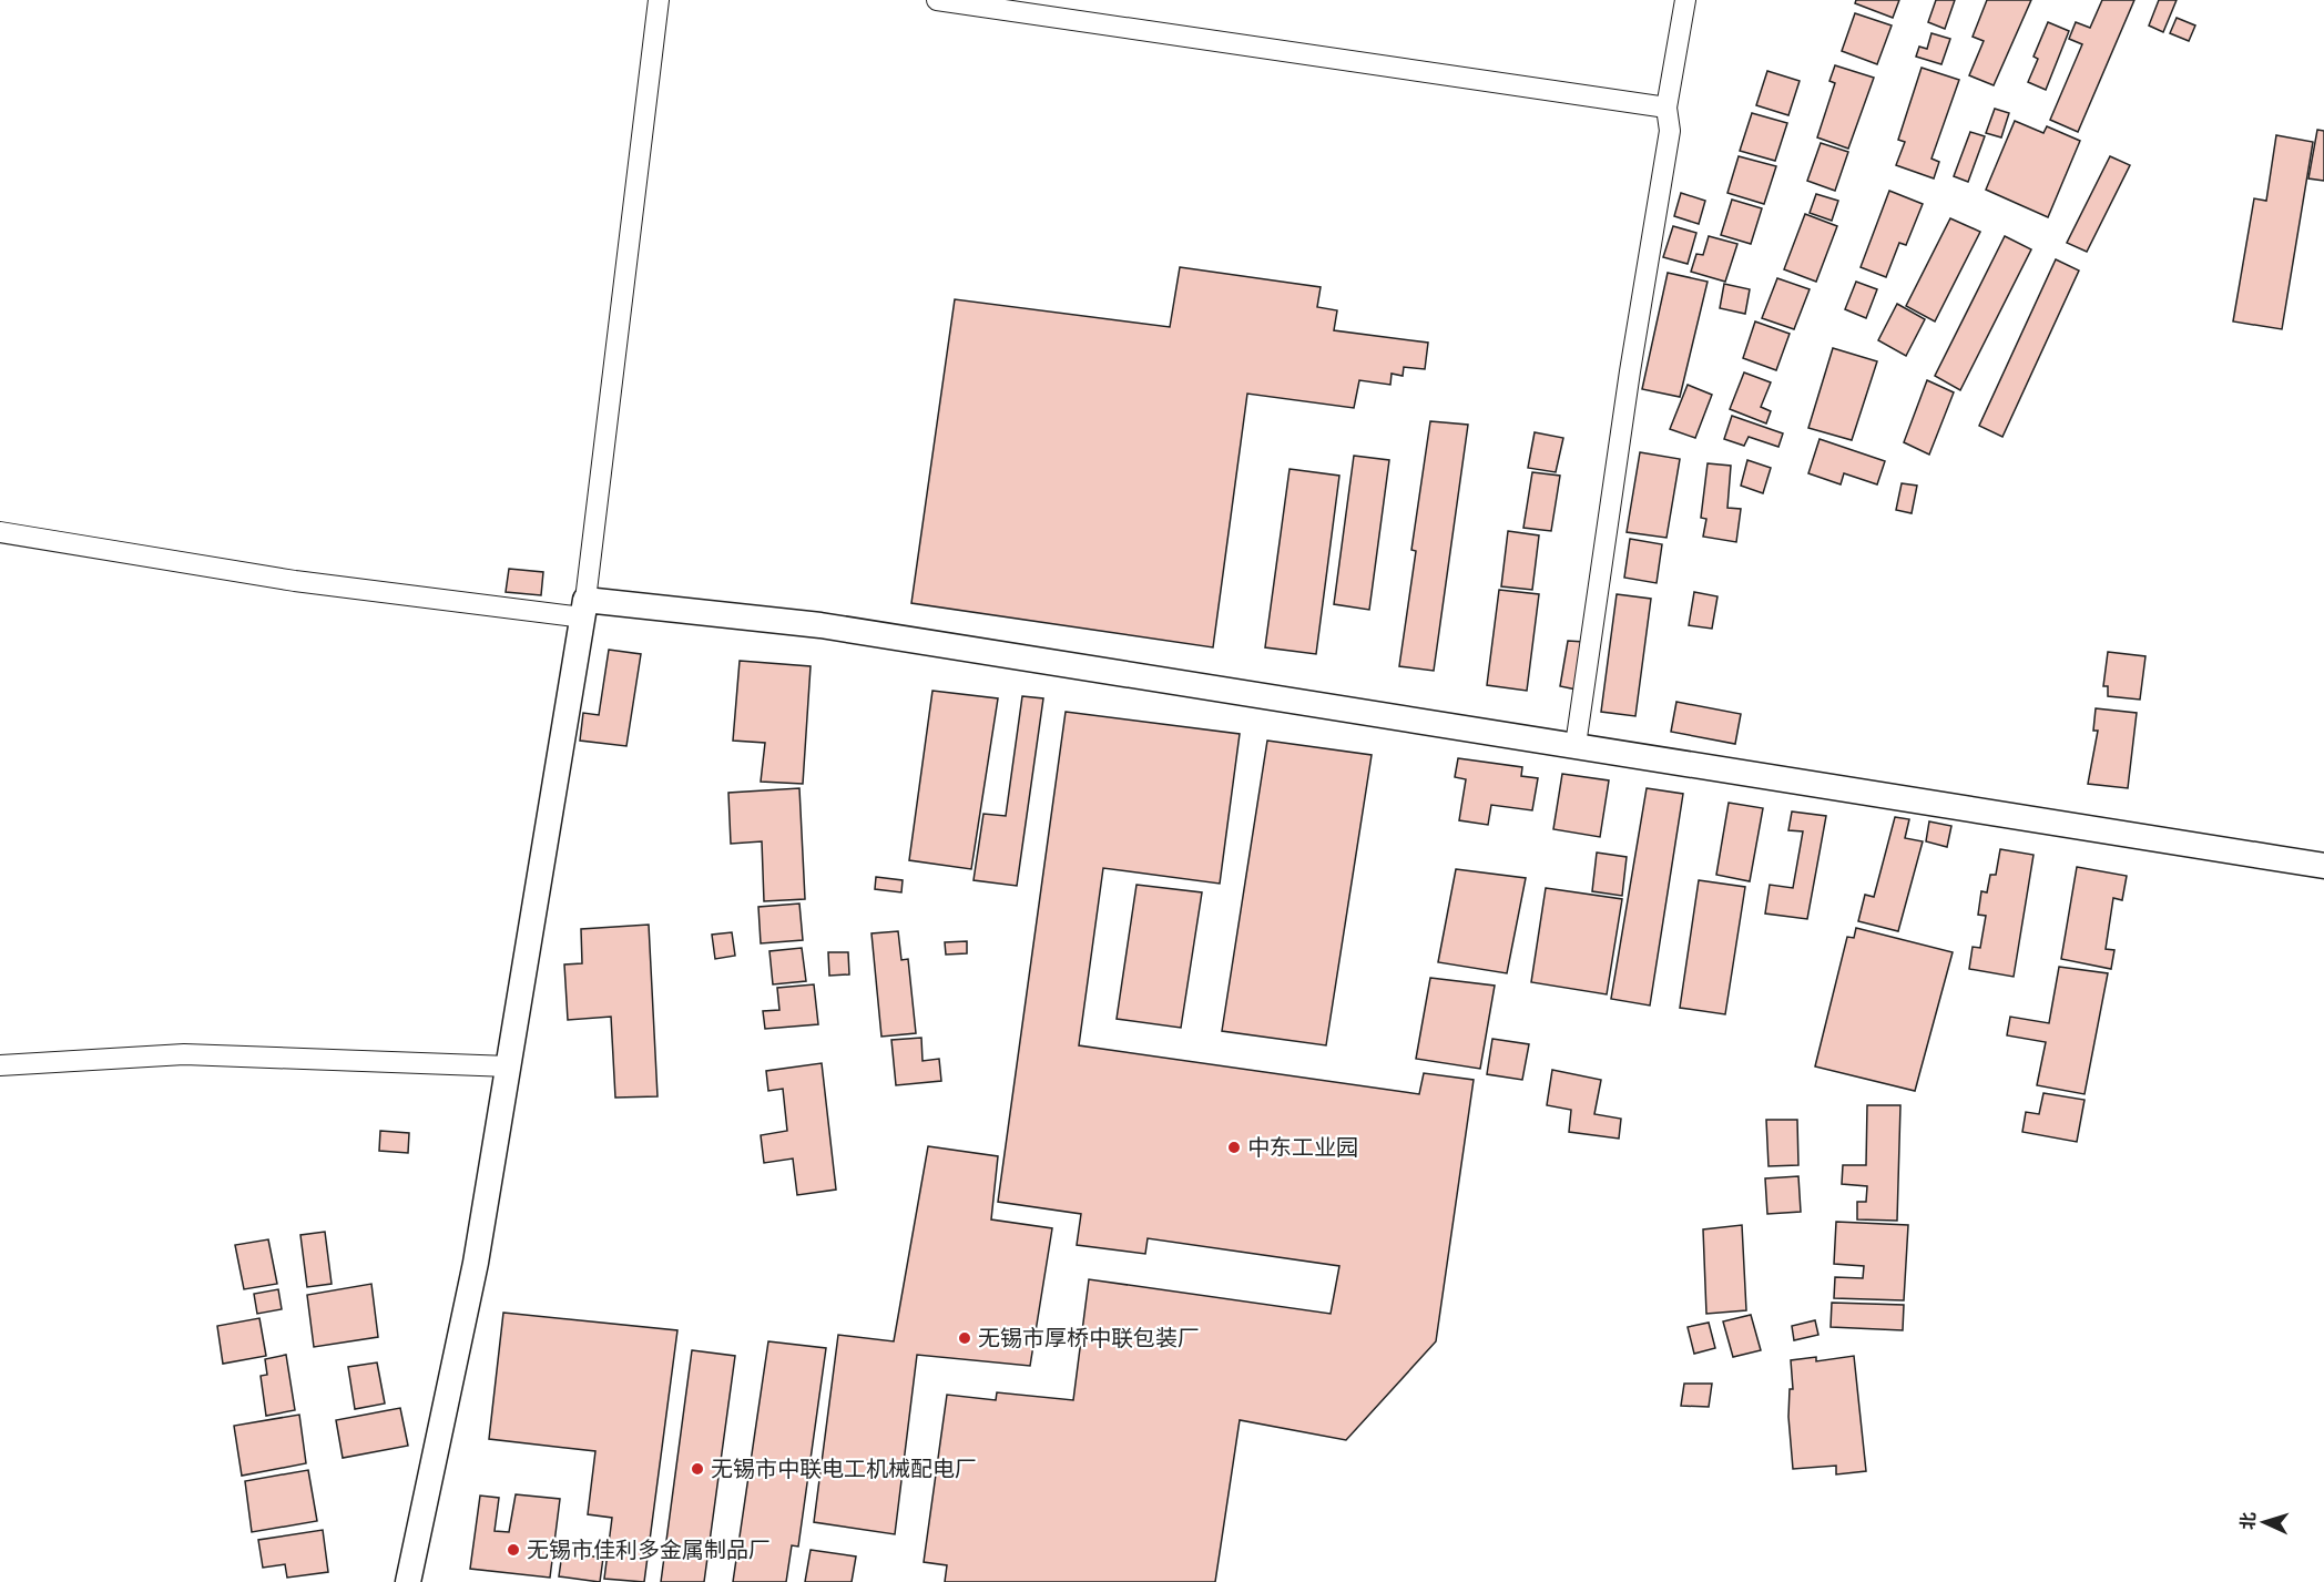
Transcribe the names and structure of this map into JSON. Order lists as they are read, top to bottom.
{
  "places": [
    "中东工业园",
    "无锡市厚桥中联包装厂",
    "无锡市中联电工机械配电厂",
    "无锡市佳利多金属制品厂"
  ],
  "north": "left"
}
